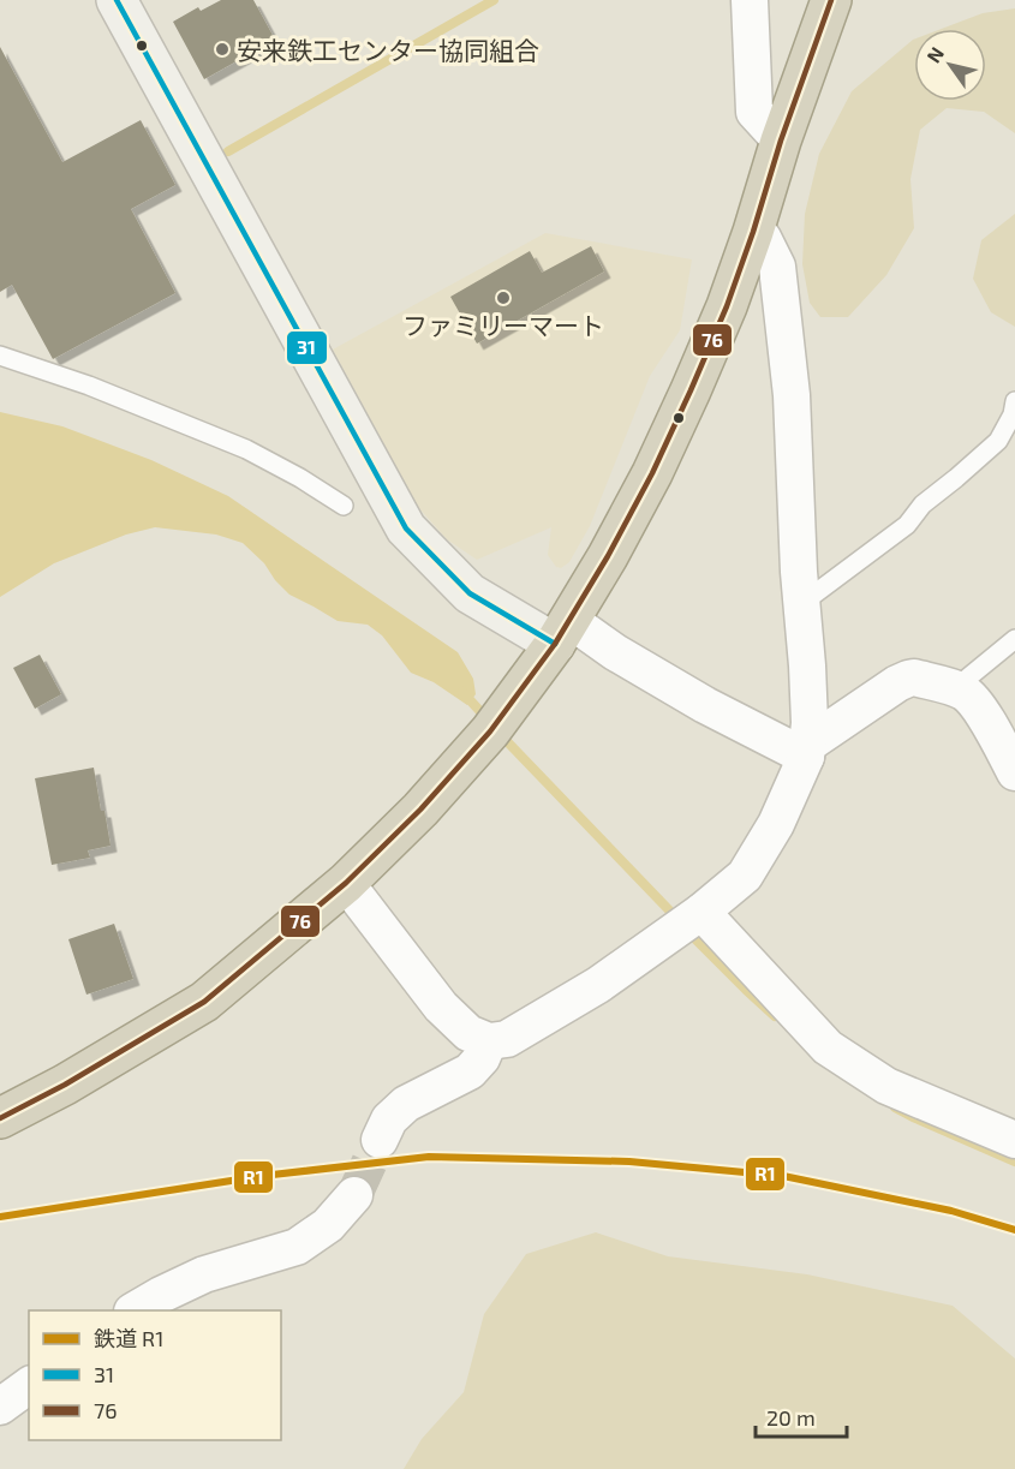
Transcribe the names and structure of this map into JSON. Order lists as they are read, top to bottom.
{
  "places": ["安来鉄工センター協同組合", "ファミリーマート"],
  "lines": ["transit line 31", "transit line 76", "rail line R1"],
  "legend": ["鉄道 R1", "31", "76"],
  "scale_bar": "20 m",
  "north": "top left"
}
